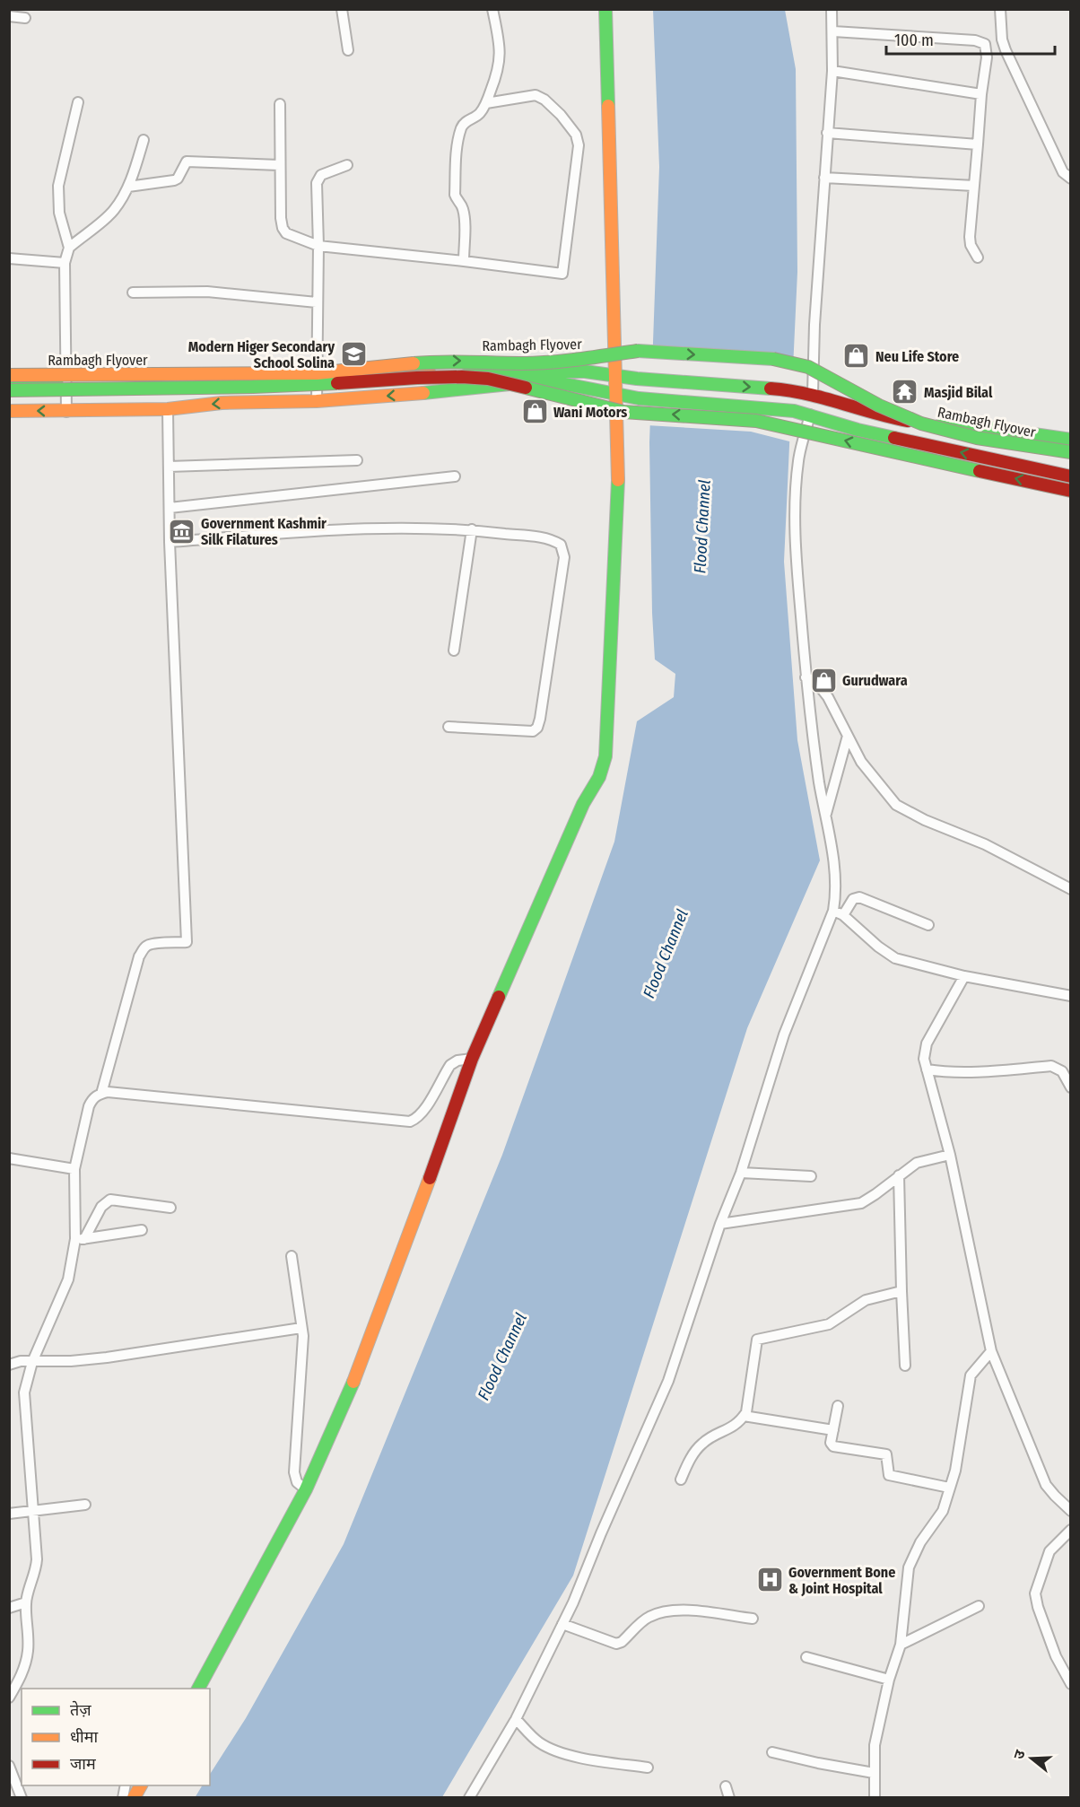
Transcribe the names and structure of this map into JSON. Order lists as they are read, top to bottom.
{
  "streets": {
    "main road": ["Rambagh Flyover"]
  },
  "water": ["Flood Channel"],
  "places": {
    "school or university": ["Modern Higer Secondary School Solina"],
    "shop": ["Neu Life Store", "Wani Motors", "Gurudwara"],
    "temple": ["Masjid Bilal"],
    "museum": ["Government Kashmir Silk Filatures"],
    "hospital": ["Government Bone & Joint Hospital"]
  },
  "legend": ["तेज़", "धीमा", "जाम"],
  "scale_bar": "100 m",
  "north": "left"
}
